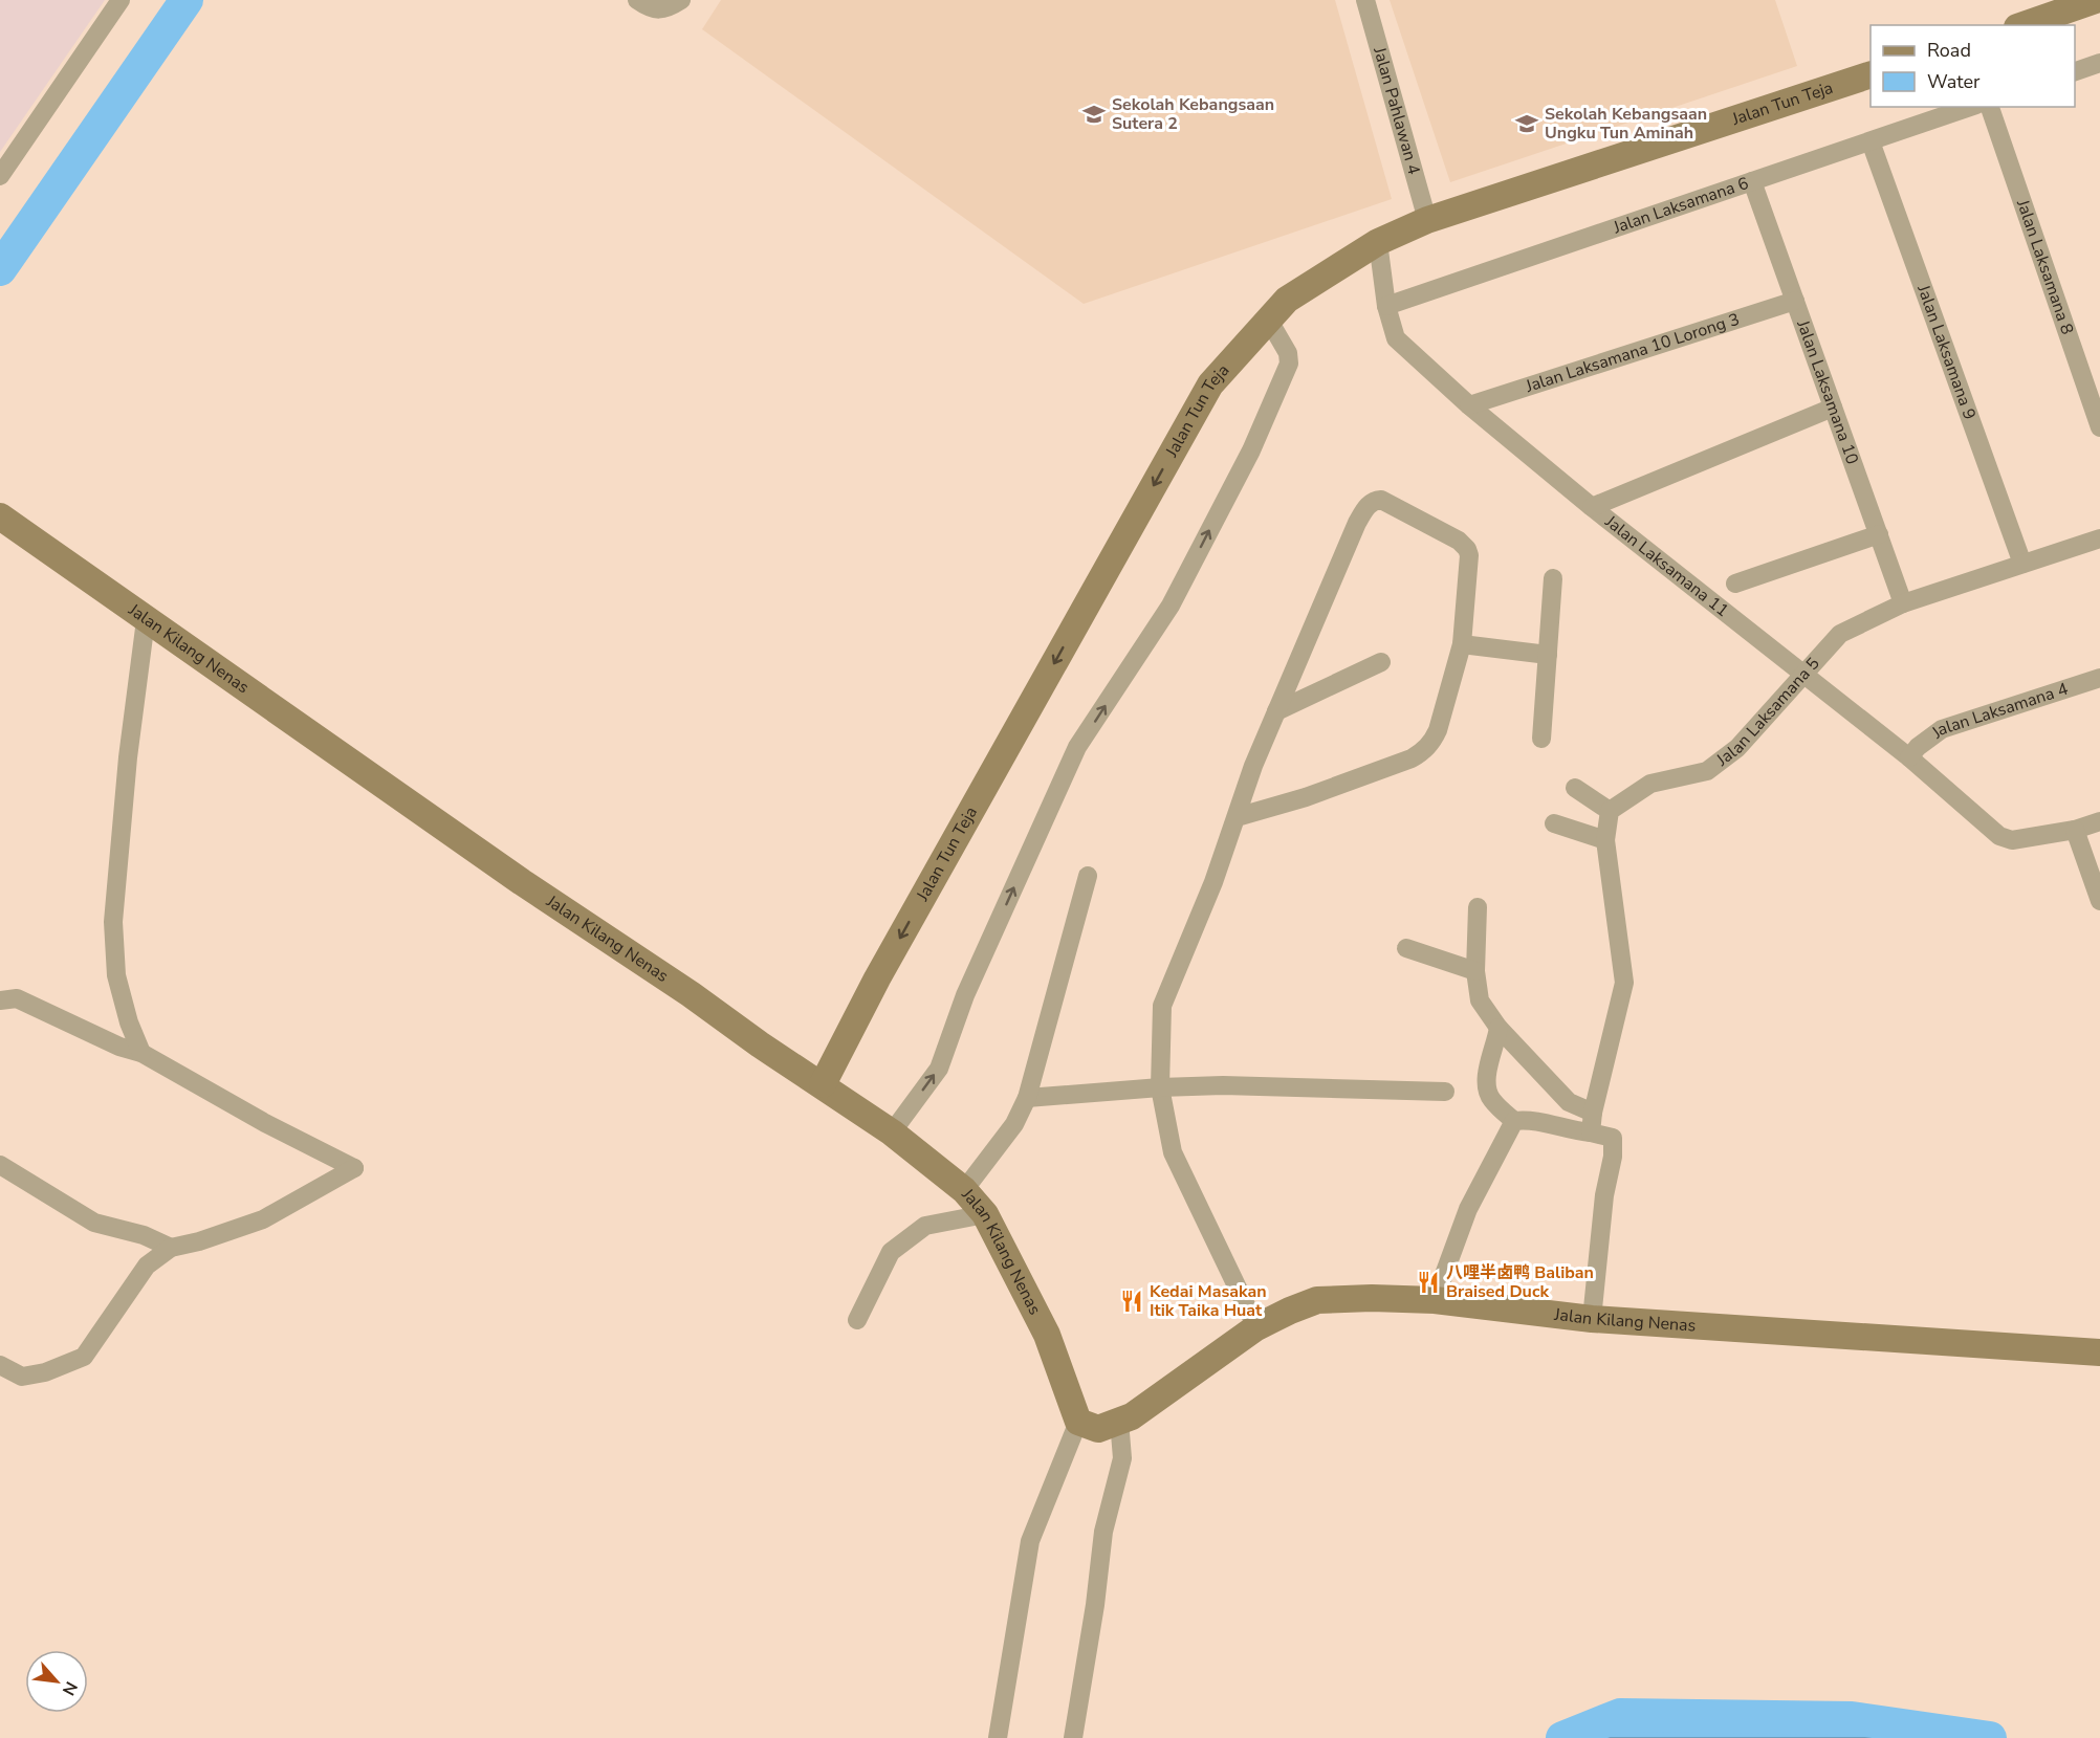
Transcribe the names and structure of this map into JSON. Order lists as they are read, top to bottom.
{
  "streets": {
    "street": [
      "Jalan Tun Teja",
      "Jalan Pahlawan 4",
      "Jalan Laksamana 6",
      "Jalan Laksamana 8",
      "Jalan Laksamana 9",
      "Jalan Laksamana 10 Lorong 3",
      "Jalan Laksamana 10",
      "Jalan Laksamana 11",
      "Jalan Kilang Nenas",
      "Jalan Laksamana 5",
      "Jalan Laksamana 4"
    ]
  },
  "crossings": [
    ["Jalan Tun Teja", "Jalan Pahlawan 4"],
    ["Jalan Tun Teja", "Jalan Laksamana 11"],
    ["Jalan Tun Teja", "Jalan Kilang Nenas"],
    ["Jalan Laksamana 6", "Jalan Laksamana 9"],
    ["Jalan Laksamana 6", "Jalan Laksamana 10"],
    ["Jalan Laksamana 6", "Jalan Laksamana 11"],
    ["Jalan Laksamana 9", "Jalan Laksamana 5"],
    ["Jalan Laksamana 10 Lorong 3", "Jalan Laksamana 10"],
    ["Jalan Laksamana 10 Lorong 3", "Jalan Laksamana 11"],
    ["Jalan Laksamana 10", "Jalan Laksamana 5"],
    ["Jalan Laksamana 11", "Jalan Laksamana 5"],
    ["Jalan Laksamana 11", "Jalan Laksamana 4"]
  ],
  "places": {
    "school or university": ["Sekolah Kebangsaan Sutera 2", "Sekolah Kebangsaan Ungku Tun Aminah"],
    "restaurant": ["八哩半卤鸭 Baliban Braised Duck", "Kedai Masakan Itik Taika Huat"]
  },
  "legend": ["Road", "Water"],
  "north": "bottom right"
}
